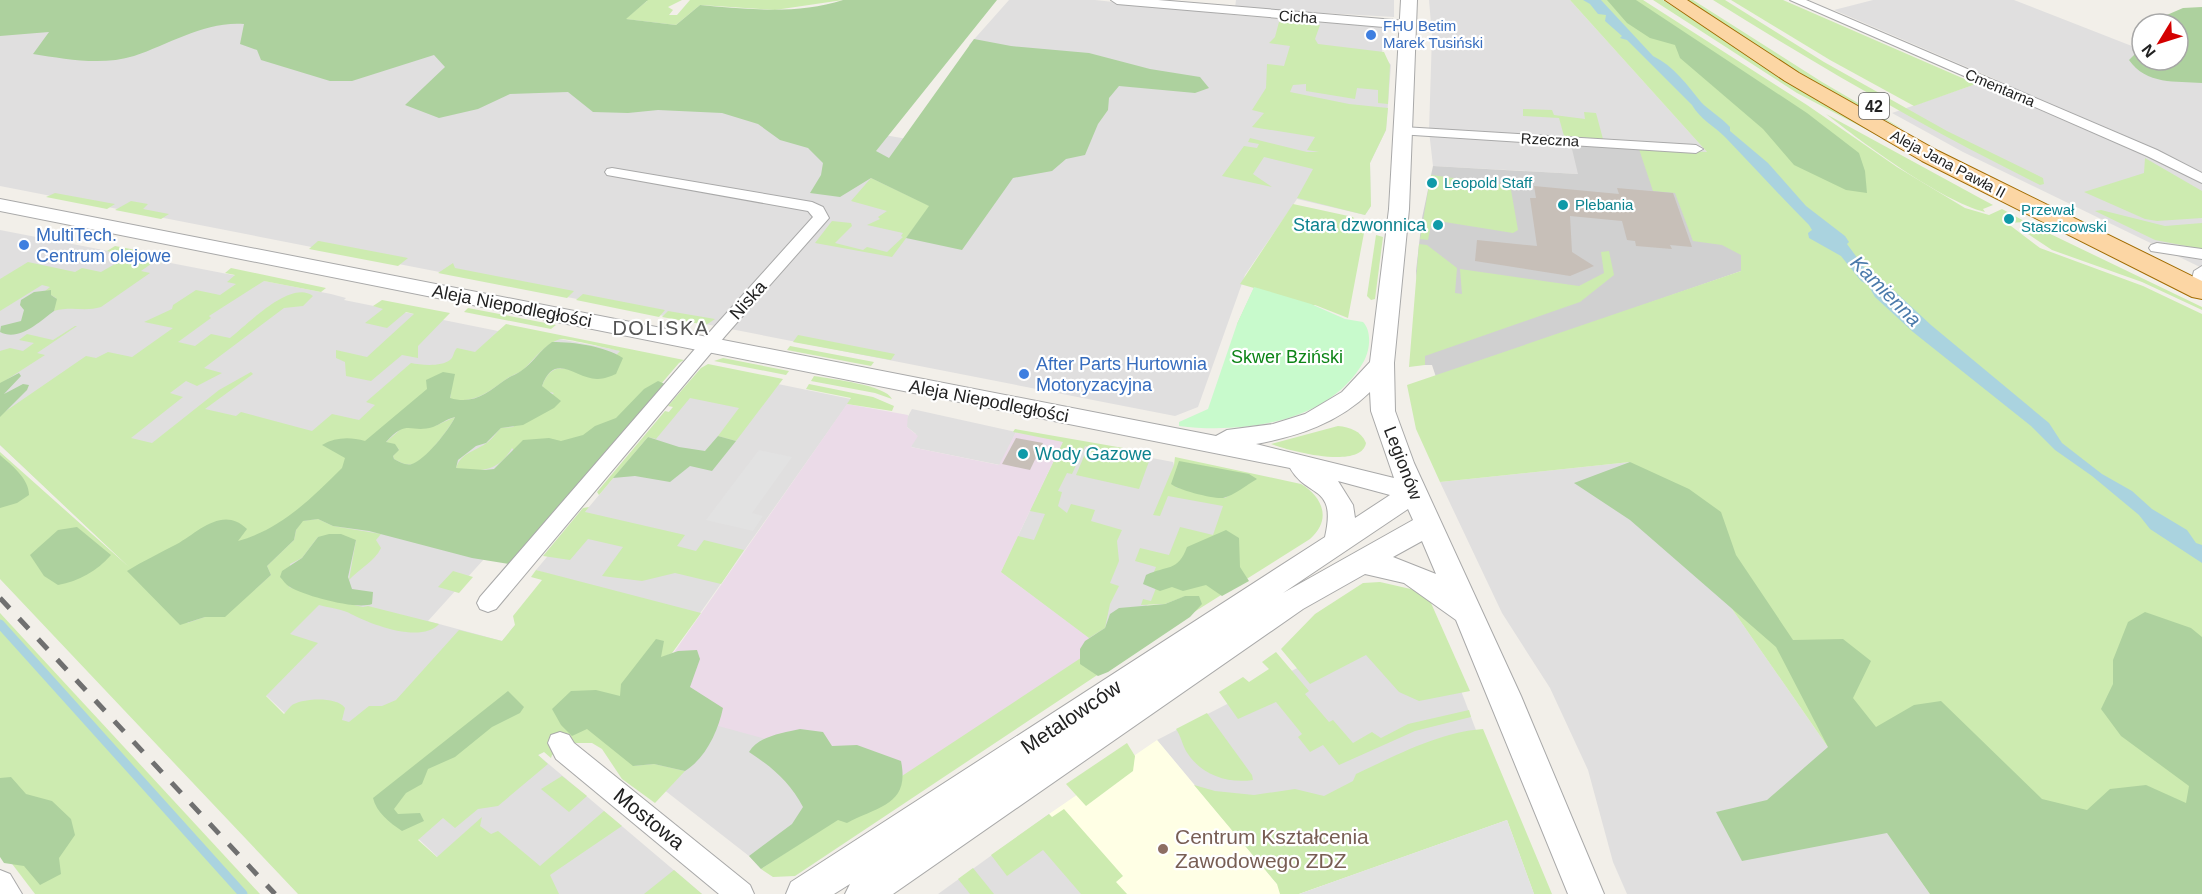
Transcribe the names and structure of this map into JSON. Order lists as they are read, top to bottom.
{
  "streets": {
    "main road": ["42", "Aleja Jana Pawła II"],
    "street": [
      "Cicha",
      "Cmentarna",
      "Rzeczna",
      "Niska",
      "Aleja Niepodległości",
      "Legionów",
      "Metalowców",
      "Mostowa"
    ]
  },
  "crossings": [
    ["Cicha", "Legionów"],
    ["Rzeczna", "Legionów"],
    ["Niska", "Aleja Niepodległości"],
    ["Aleja Niepodległości", "Legionów"],
    ["Aleja Niepodległości", "Metalowców"],
    ["Legionów", "Metalowców"]
  ],
  "districts": ["DOLISKA"],
  "water": ["Kamienna"],
  "parks": ["Skwer Bziński"],
  "places": [
    "FHU Betim Marek Tusiński",
    "Leopold Staff",
    "Plebania",
    "Przewał Staszicowski",
    "Stara dzwonnica",
    "MultiTech. Centrum olejowe",
    "After Parts Hurtownia Motoryzacyjna",
    "Wody Gazowe",
    "Centrum Kształcenia Zawodowego ZDZ"
  ],
  "north": "bottom left"
}
